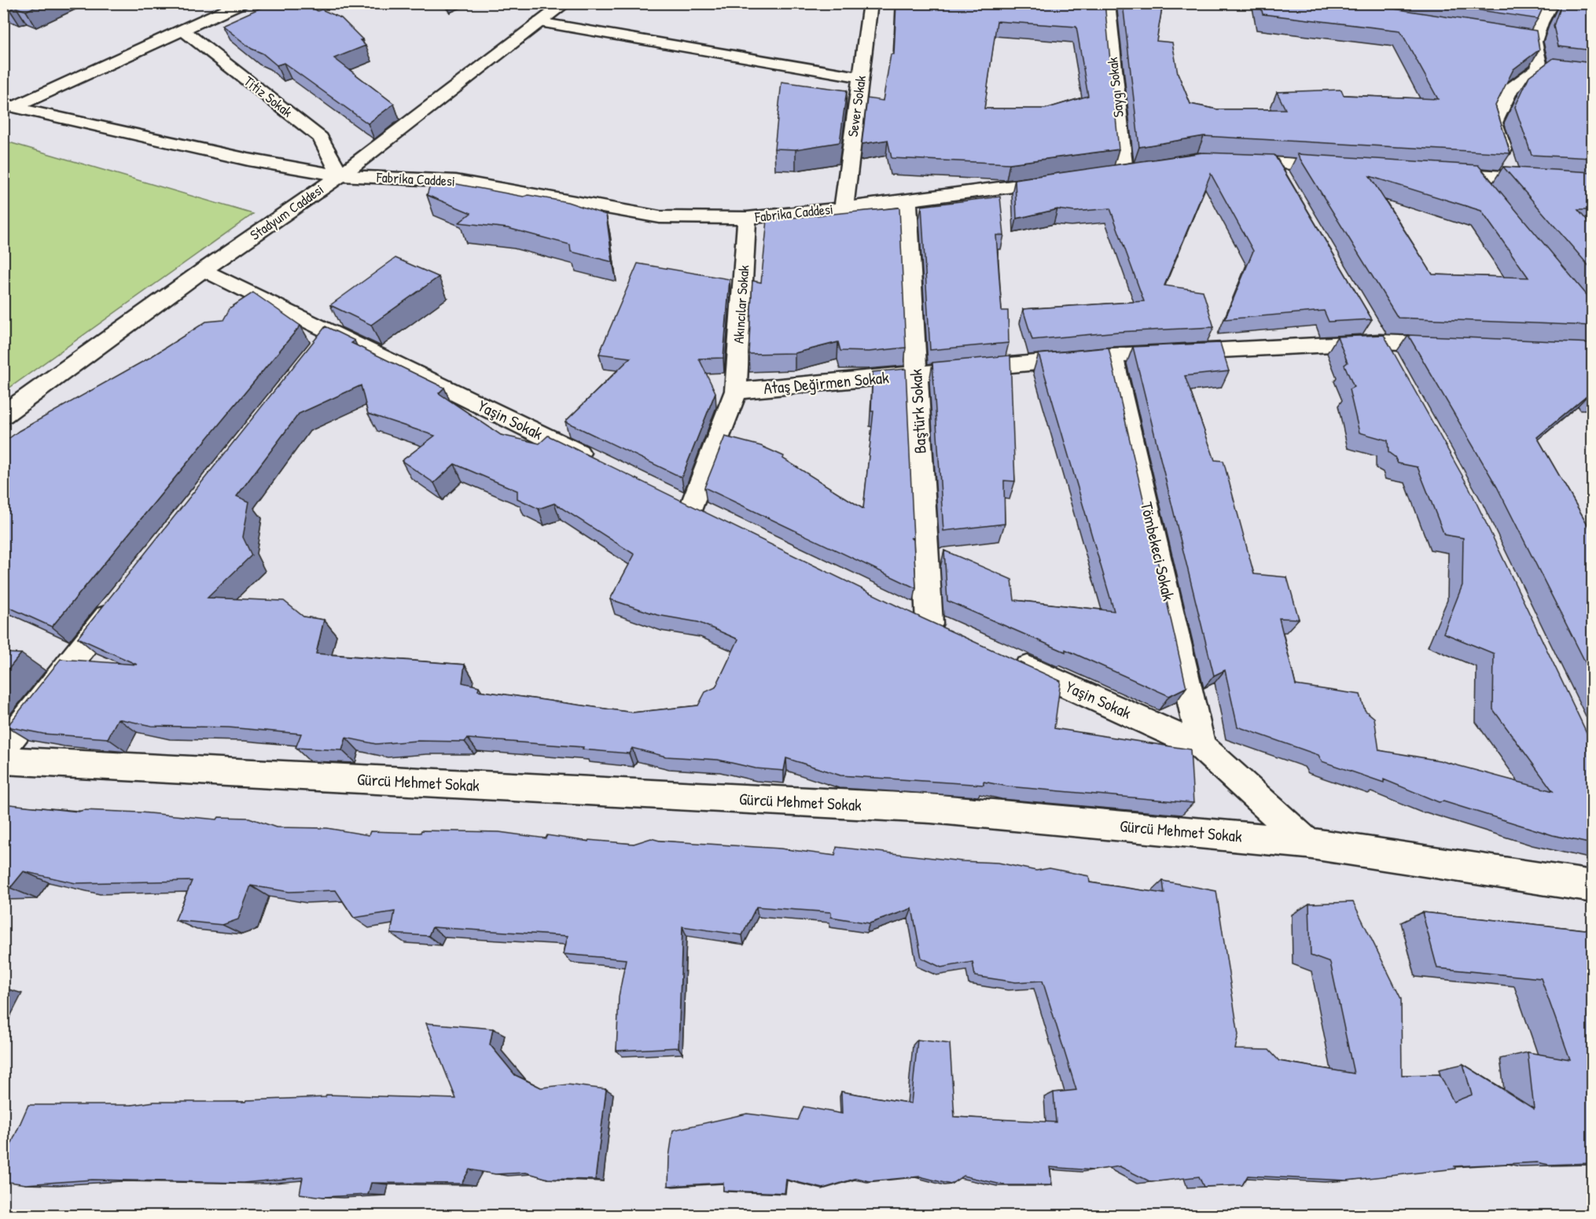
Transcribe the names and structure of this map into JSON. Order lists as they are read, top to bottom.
{
  "streets": {
    "street": [
      "Saygı Sokak",
      "Titiz Sokak",
      "Sever Sokak",
      "Fabrika Caddesi",
      "Stadyum Caddesi",
      "Akıncılar Sokak",
      "Ataş Değirmen Sokak",
      "Baştürk Sokak",
      "Yaşin Sokak",
      "Tömbekeci Sokak",
      "Gürcü Mehmet Sokak"
    ]
  },
  "crossings": [
    ["Titiz Sokak", "Fabrika Caddesi"],
    ["Titiz Sokak", "Stadyum Caddesi"],
    ["Sever Sokak", "Fabrika Caddesi"],
    ["Fabrika Caddesi", "Stadyum Caddesi"],
    ["Fabrika Caddesi", "Akıncılar Sokak"],
    ["Fabrika Caddesi", "Baştürk Sokak"],
    ["Stadyum Caddesi", "Yaşin Sokak"],
    ["Akıncılar Sokak", "Ataş Değirmen Sokak"],
    ["Ataş Değirmen Sokak", "Baştürk Sokak"],
    ["Ataş Değirmen Sokak", "Tömbekeci Sokak"],
    ["Yaşin Sokak", "Tömbekeci Sokak"],
    ["Yaşin Sokak", "Gürcü Mehmet Sokak"]
  ]
}
